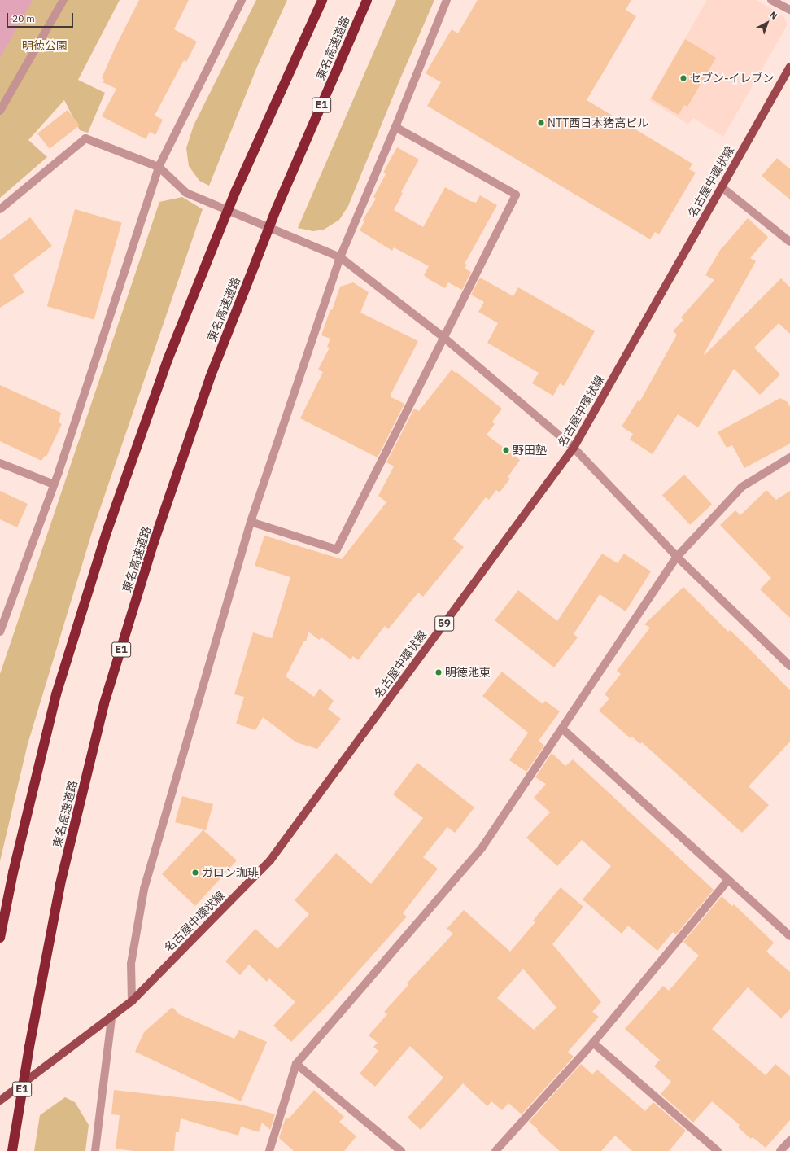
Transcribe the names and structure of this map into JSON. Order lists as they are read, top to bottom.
{
  "streets": {
    "highway": ["東名高速道路", "E1"],
    "main road": ["名古屋中環状線", "59"]
  },
  "parks": ["明徳公園"],
  "places": [
    "セブン-イレブン",
    "NTT西日本猪高ビル",
    "野田塾",
    "明徳池東",
    "ガロン珈琲"
  ],
  "scale_bar": "20 m",
  "north": "top right"
}
